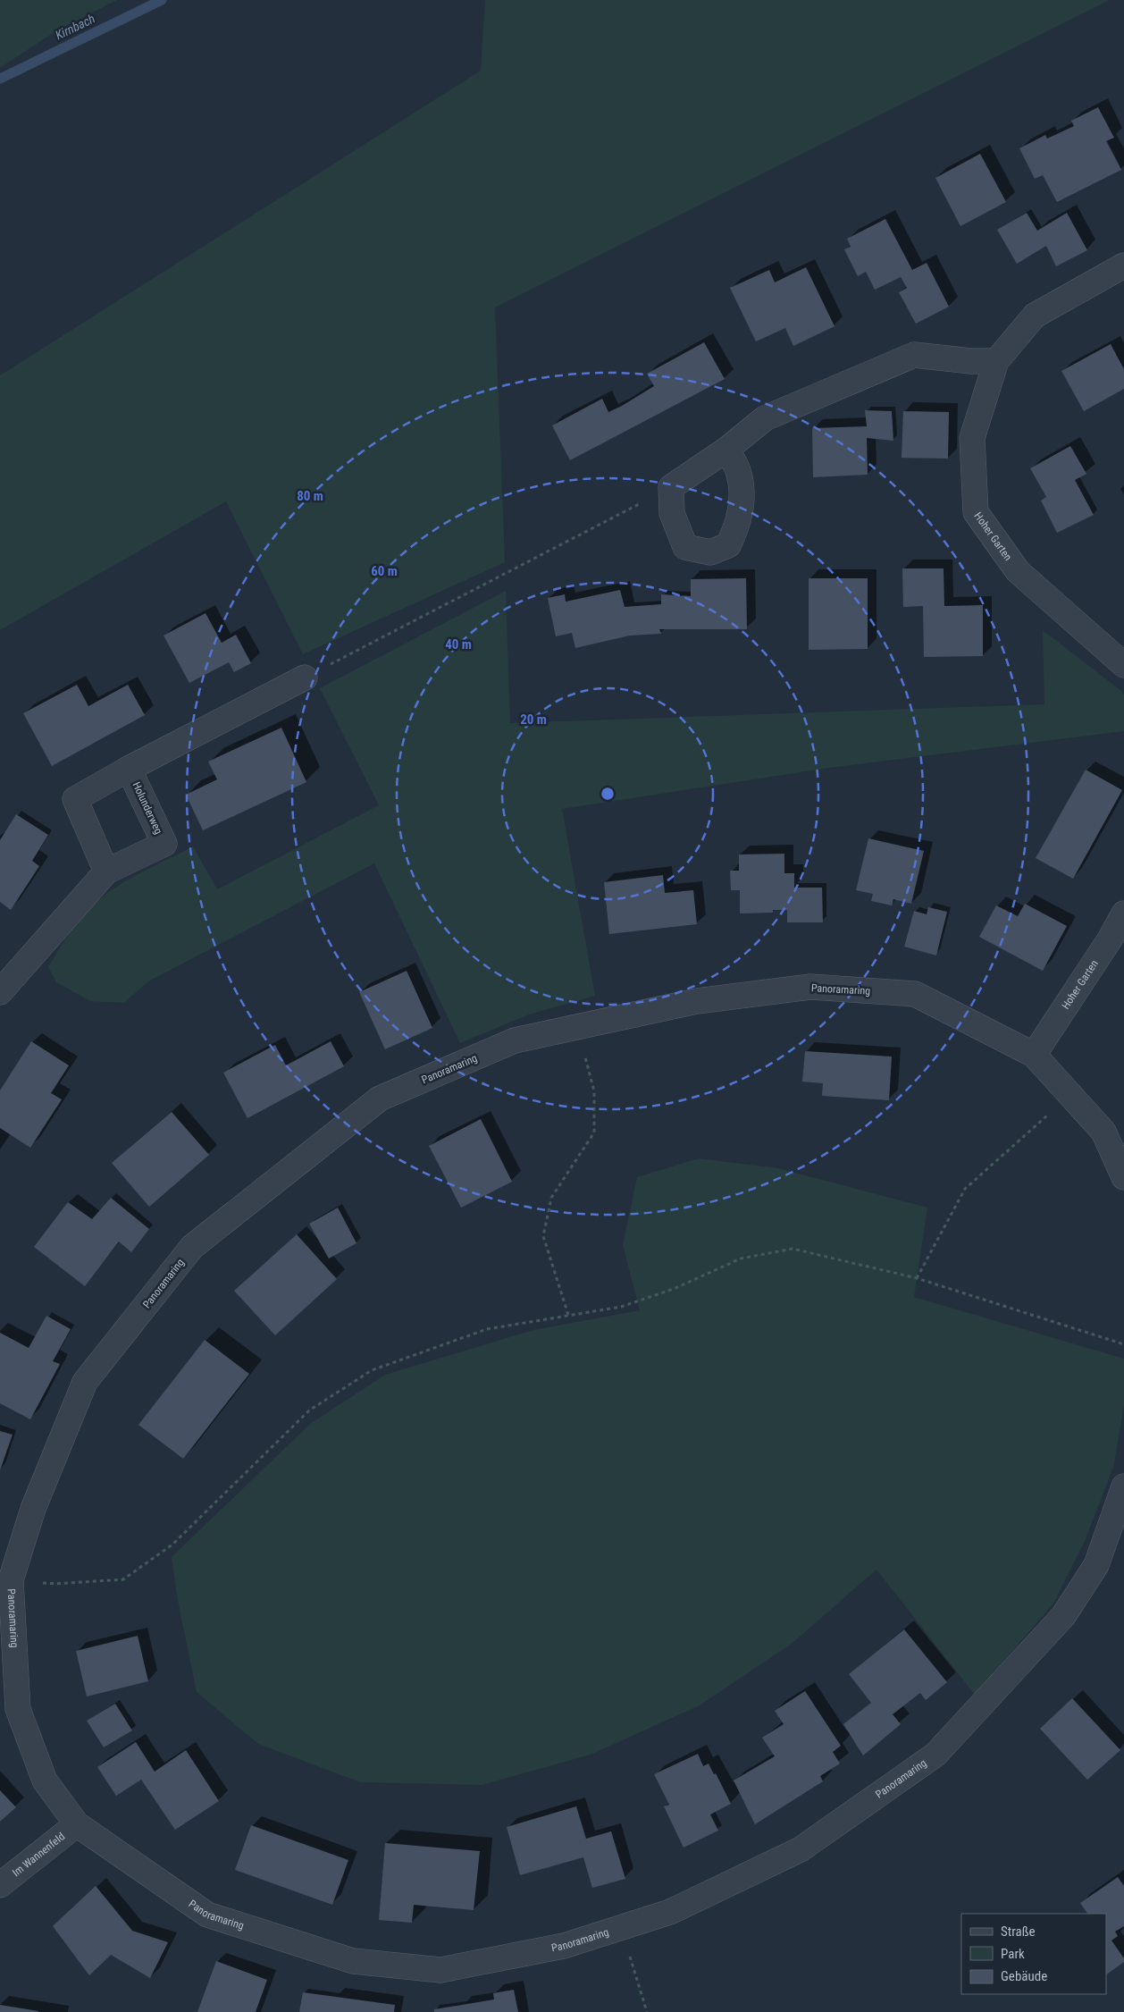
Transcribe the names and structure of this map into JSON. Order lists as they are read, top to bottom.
{
  "streets": {
    "street": [
      "Hoher Garten",
      "Holunderweg",
      "Panoramaring",
      "Im Wannenfeld"
    ]
  },
  "crossings": [
    ["Hoher Garten", "Panoramaring"],
    ["Panoramaring", "Im Wannenfeld"]
  ],
  "water": ["Kirnbach"],
  "legend": ["Straße", "Park", "Gebäude"],
  "rings": [
    "80 m",
    "60 m",
    "40 m",
    "20 m"
  ]
}
